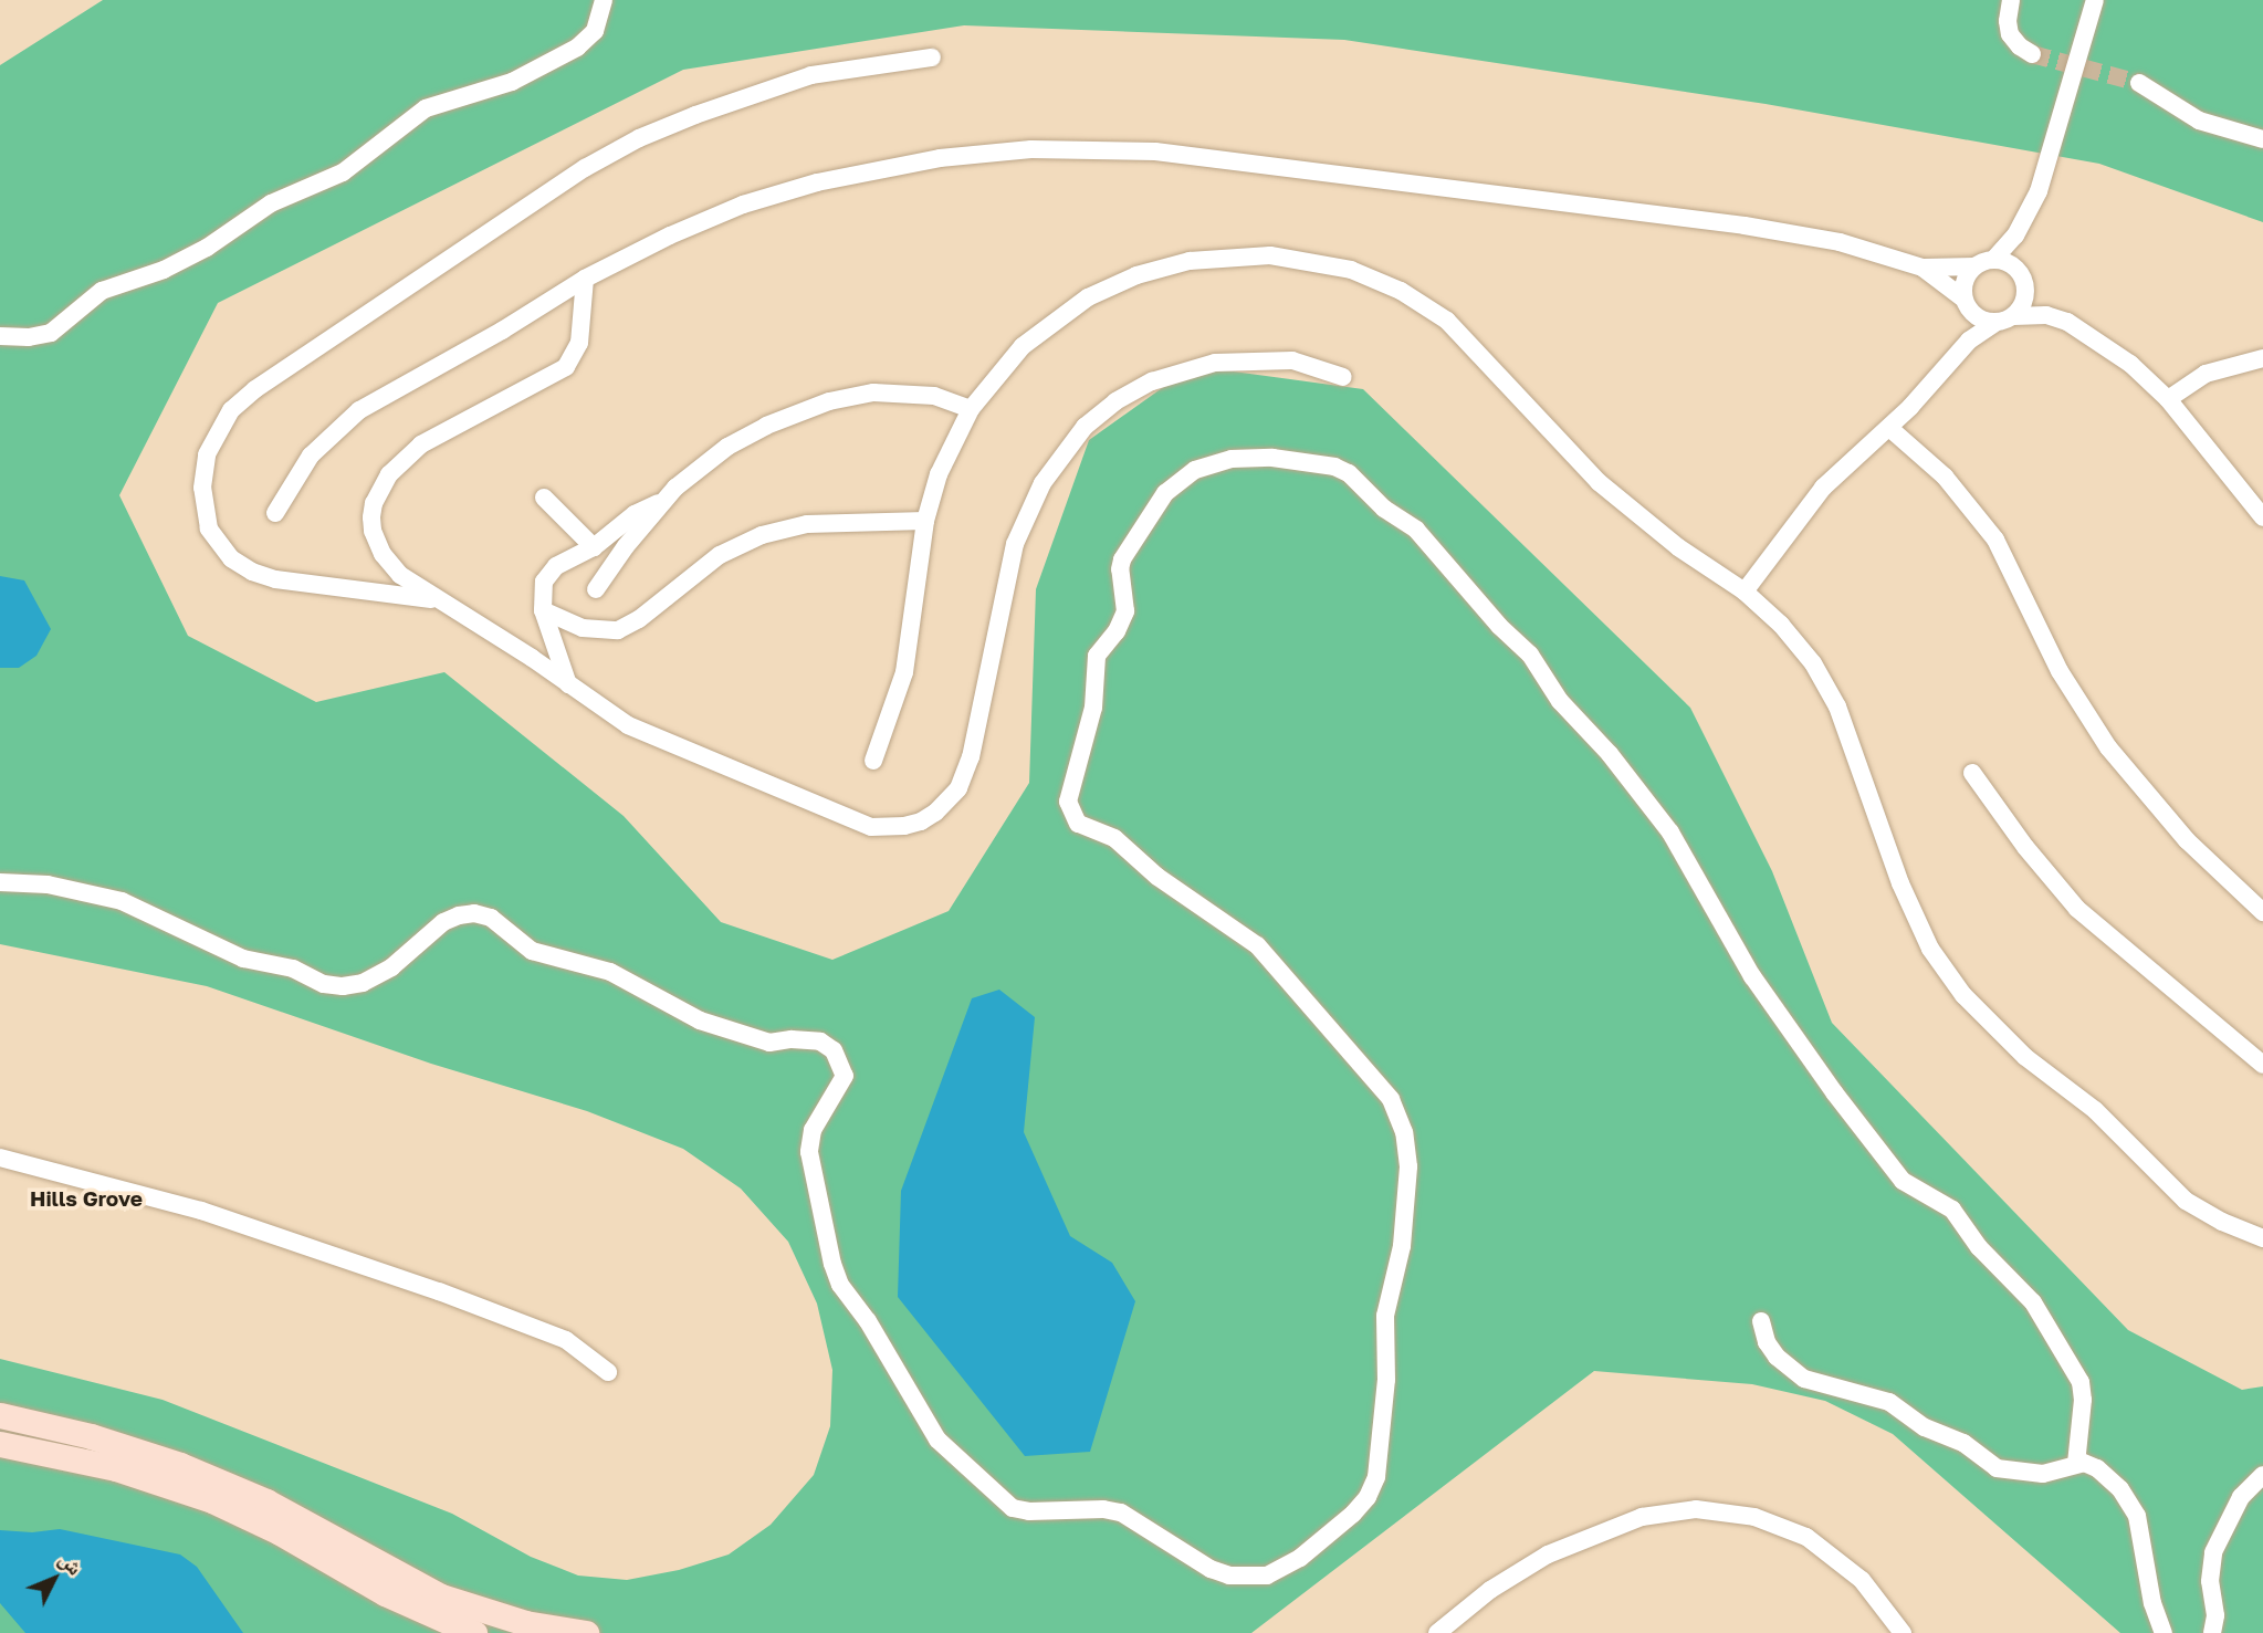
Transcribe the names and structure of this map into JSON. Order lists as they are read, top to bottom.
{
  "districts": ["Hills Grove"],
  "north": "top right"
}
